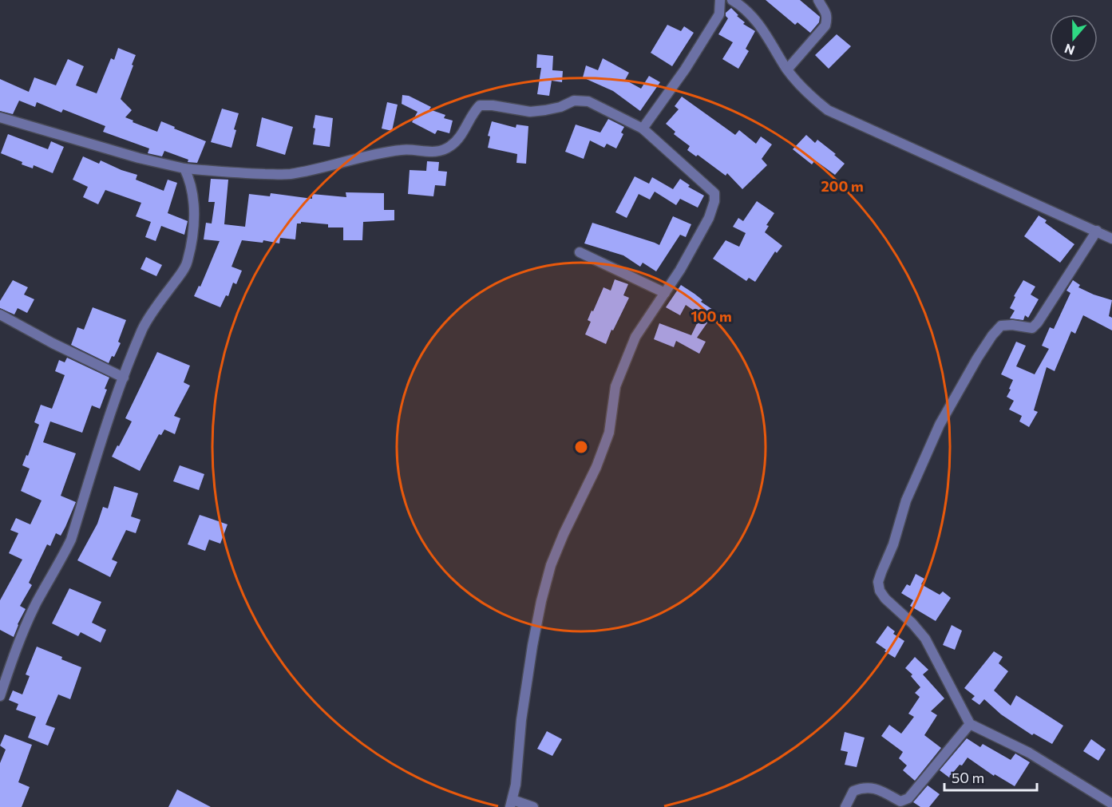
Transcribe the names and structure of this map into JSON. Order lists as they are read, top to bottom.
{
  "scale_bar": "50 m",
  "north": "bottom",
  "rings": ["200 m", "100 m"]
}
